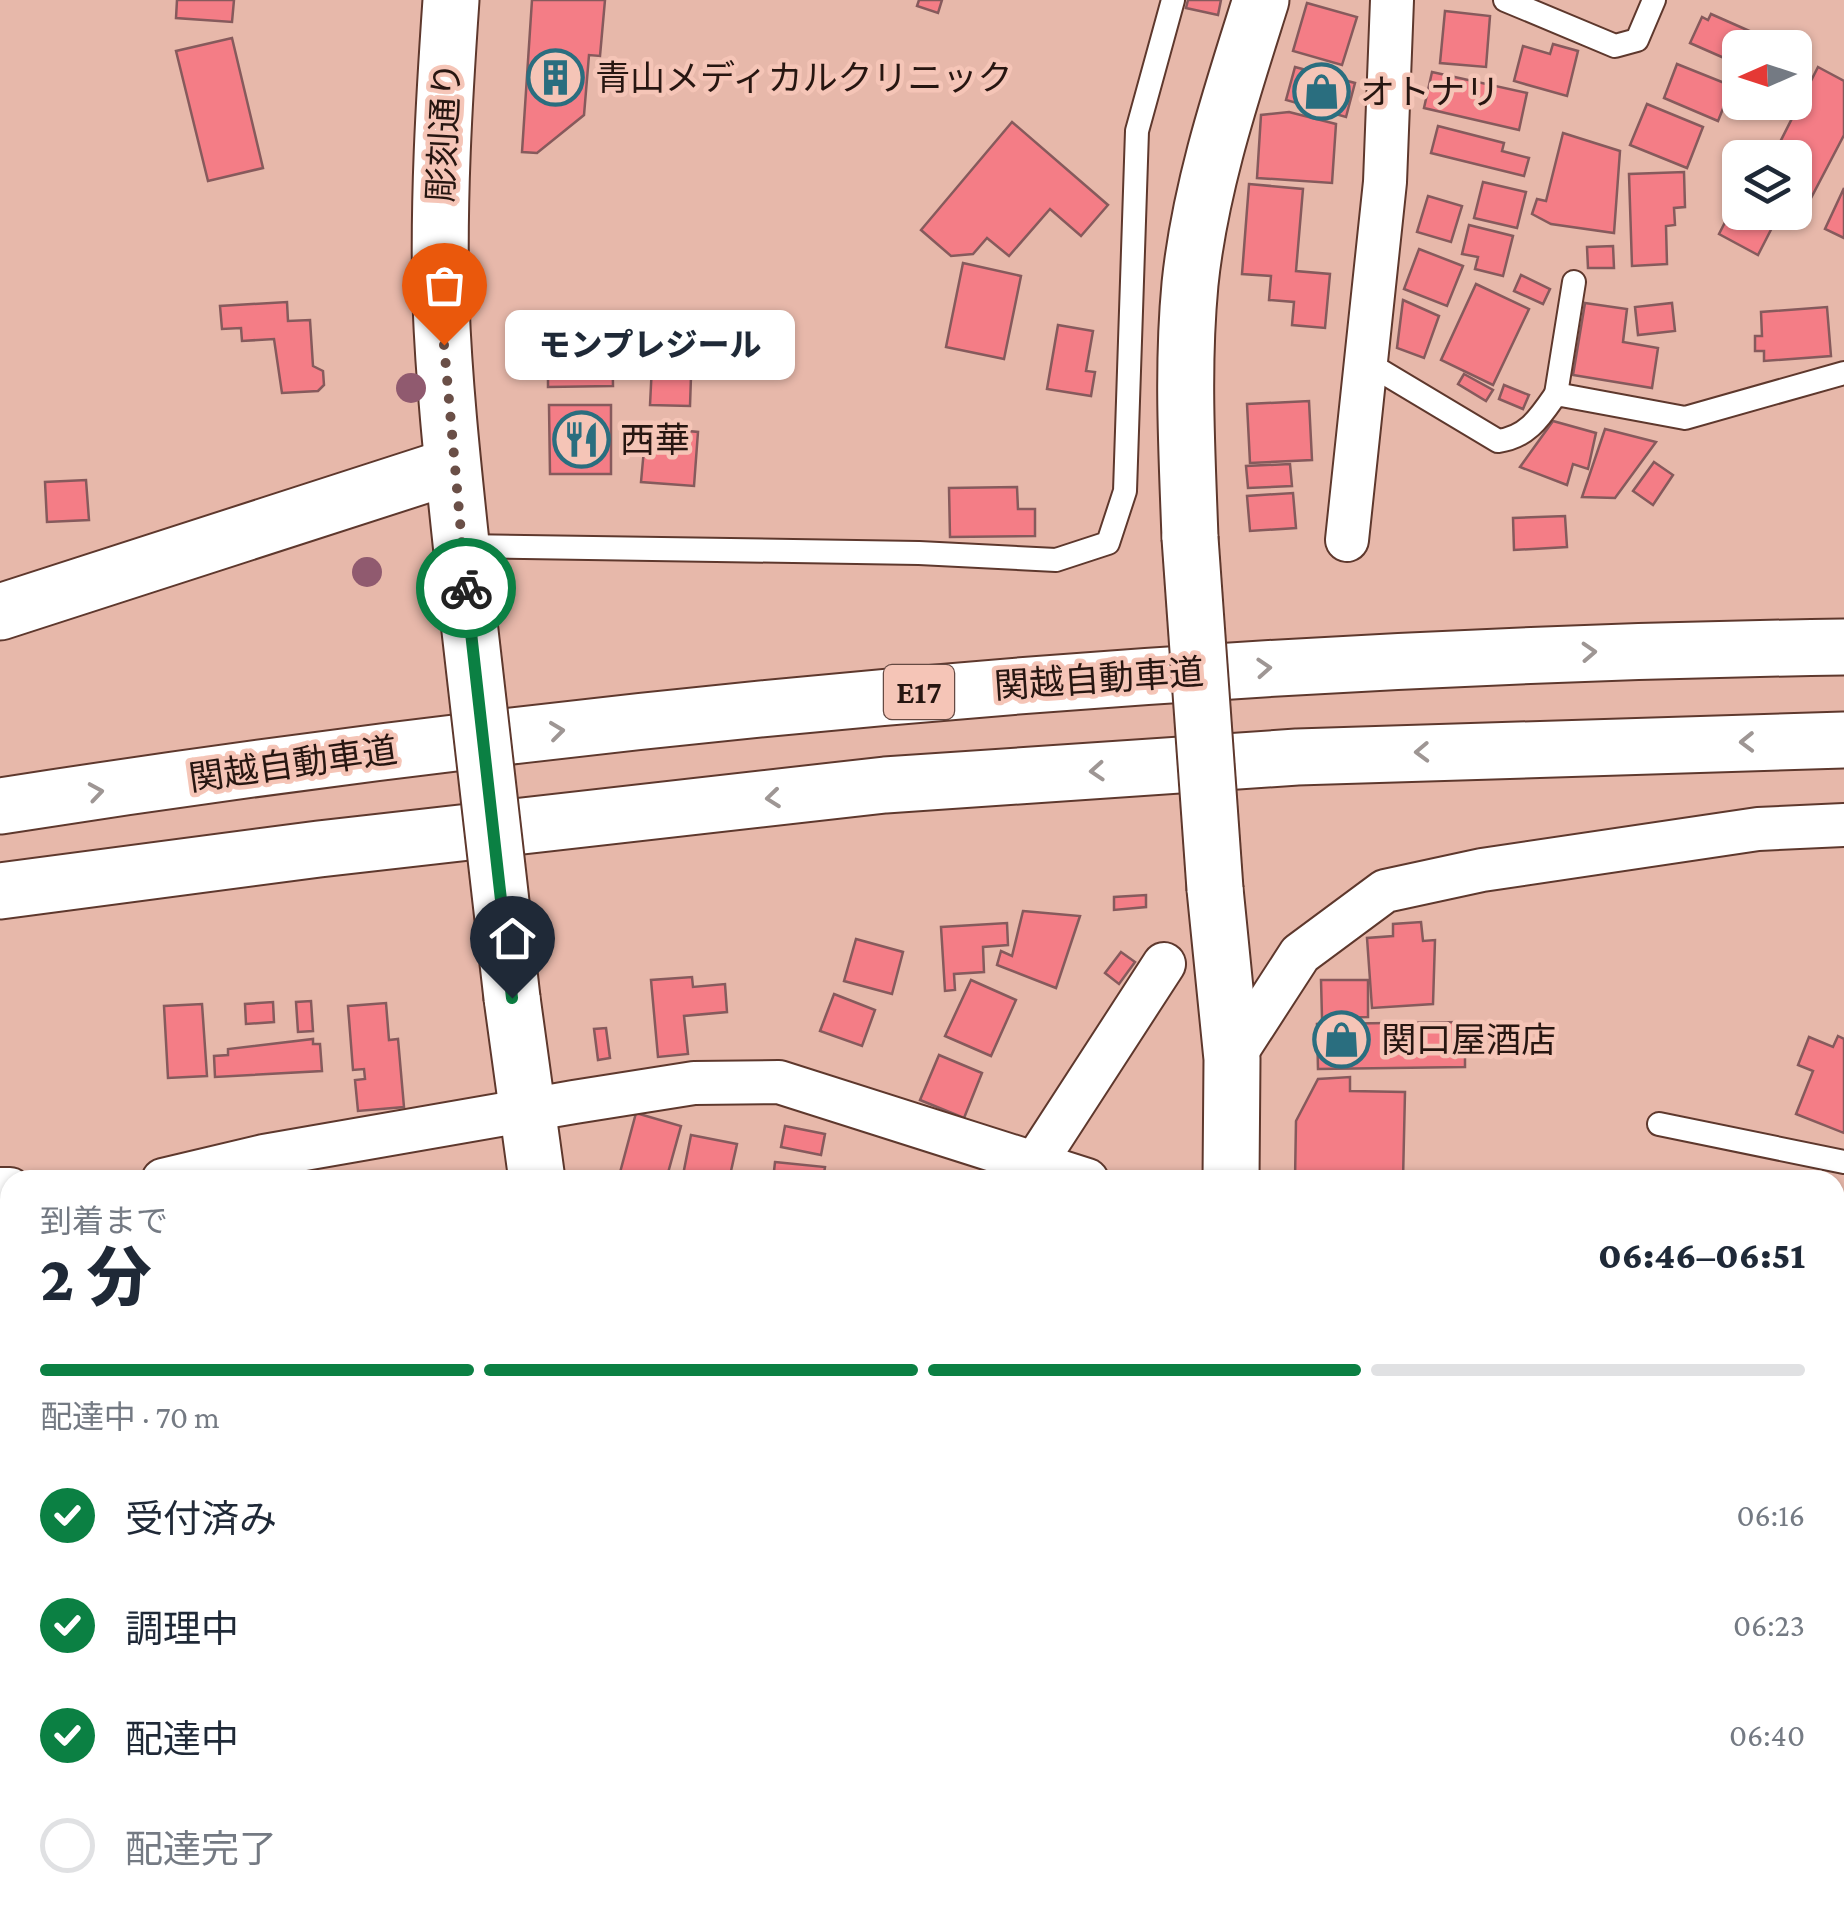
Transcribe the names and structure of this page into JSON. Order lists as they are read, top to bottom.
{
  "streets": {
    "main road": ["彫刻通り", "関越自動車道", "E17"]
  },
  "places": {
    "building": ["青山メディカルクリニック"],
    "shop": ["オトナリ", "関口屋酒店"],
    "other": ["モンプレジール"],
    "restaurant": ["西華"]
  },
  "north": "left",
  "page": {
    "bubble": "モンプレジール",
    "heading": ["2 分", "到着まで", "06:46–06:51"],
    "bar": "配達中 · 70 m",
    "list": [
      ["受付済み", "06:16"],
      ["調理中", "06:23"],
      ["配達中", "06:40"],
      "配達完了"
    ]
  }
}
